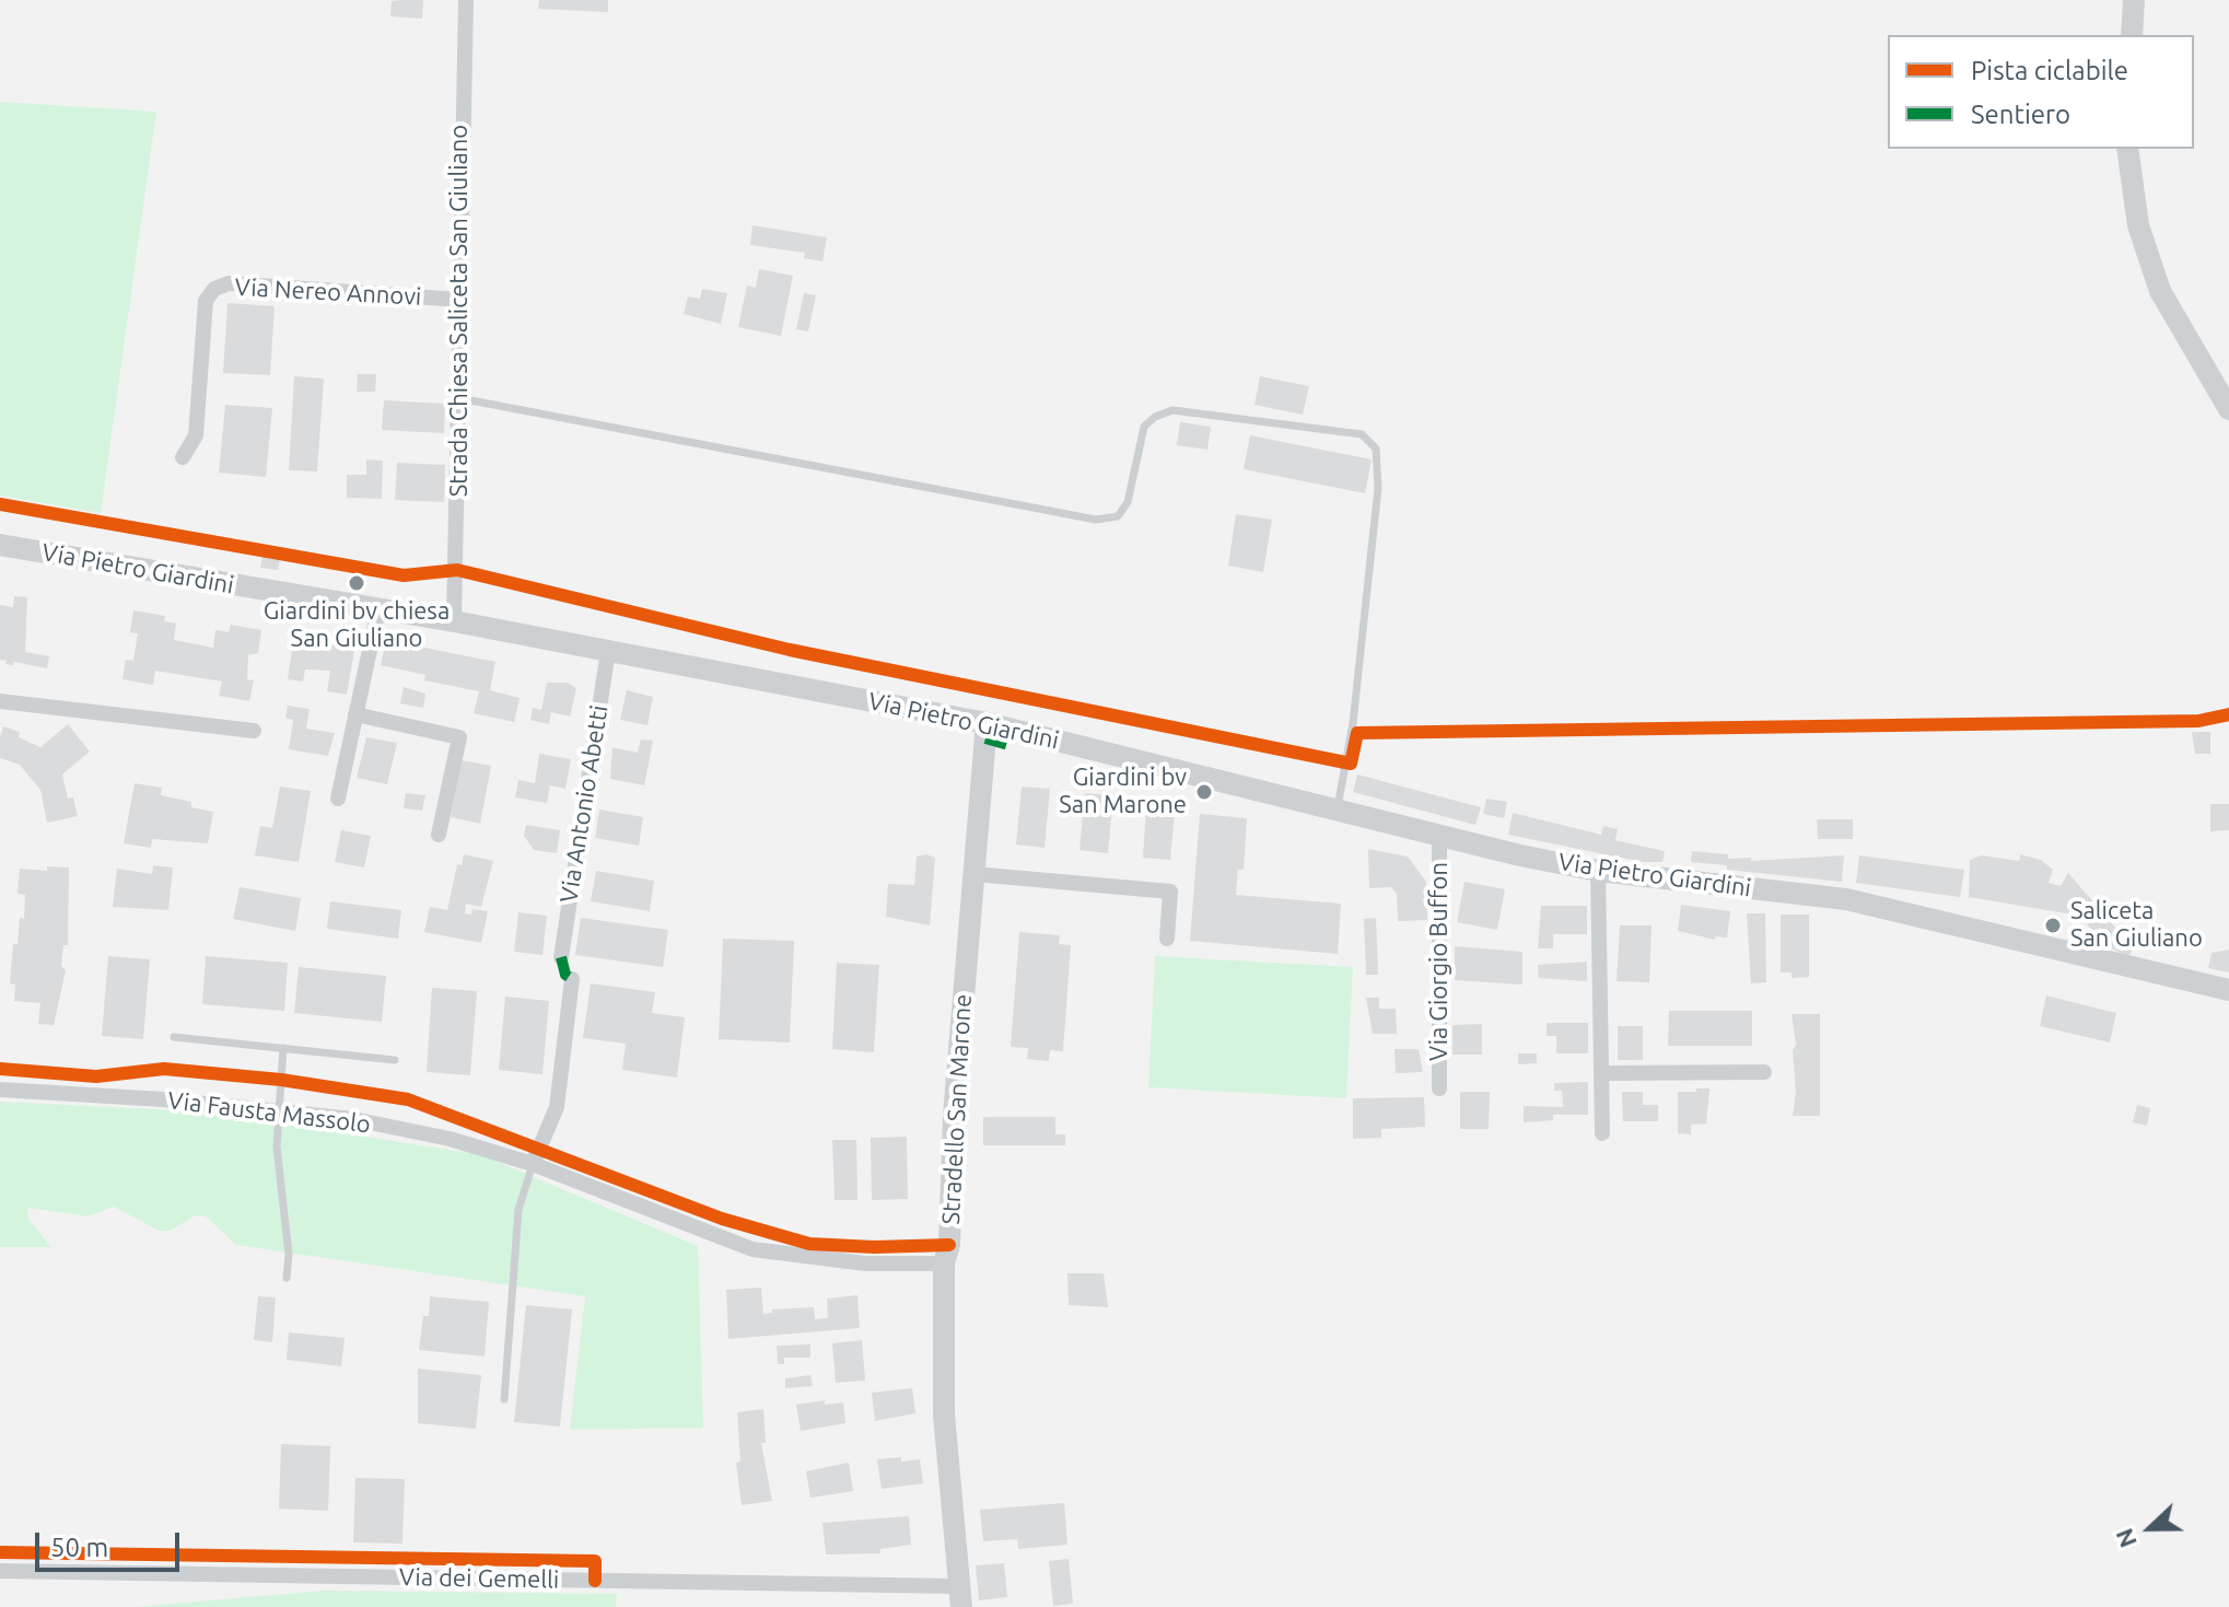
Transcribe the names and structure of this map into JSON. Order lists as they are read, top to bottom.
{
  "streets": {
    "main road": ["Via Pietro Giardini", "Stradello San Marone"],
    "street": [
      "Via Nereo Annovi",
      "Strada Chiesa Saliceta San Giuliano",
      "Via Antonio Abetti",
      "Via Giorgio Buffon",
      "Via Fausta Massolo",
      "Via dei Gemelli"
    ]
  },
  "crossings": [
    ["Via Nereo Annovi", "Strada Chiesa Saliceta San Giuliano"],
    ["Strada Chiesa Saliceta San Giuliano", "Via Pietro Giardini"],
    ["Via Pietro Giardini", "Via Antonio Abetti"],
    ["Via Pietro Giardini", "Via Giorgio Buffon"],
    ["Via Pietro Giardini", "Stradello San Marone"],
    ["Stradello San Marone", "Via Fausta Massolo"],
    ["Stradello San Marone", "Via dei Gemelli"]
  ],
  "places": ["Giardini bv chiesa San Giuliano", "Giardini bv San Marone", "Saliceta San Giuliano"],
  "legend": ["Pista ciclabile", "Sentiero"],
  "scale_bar": "50 m",
  "north": "left"
}
